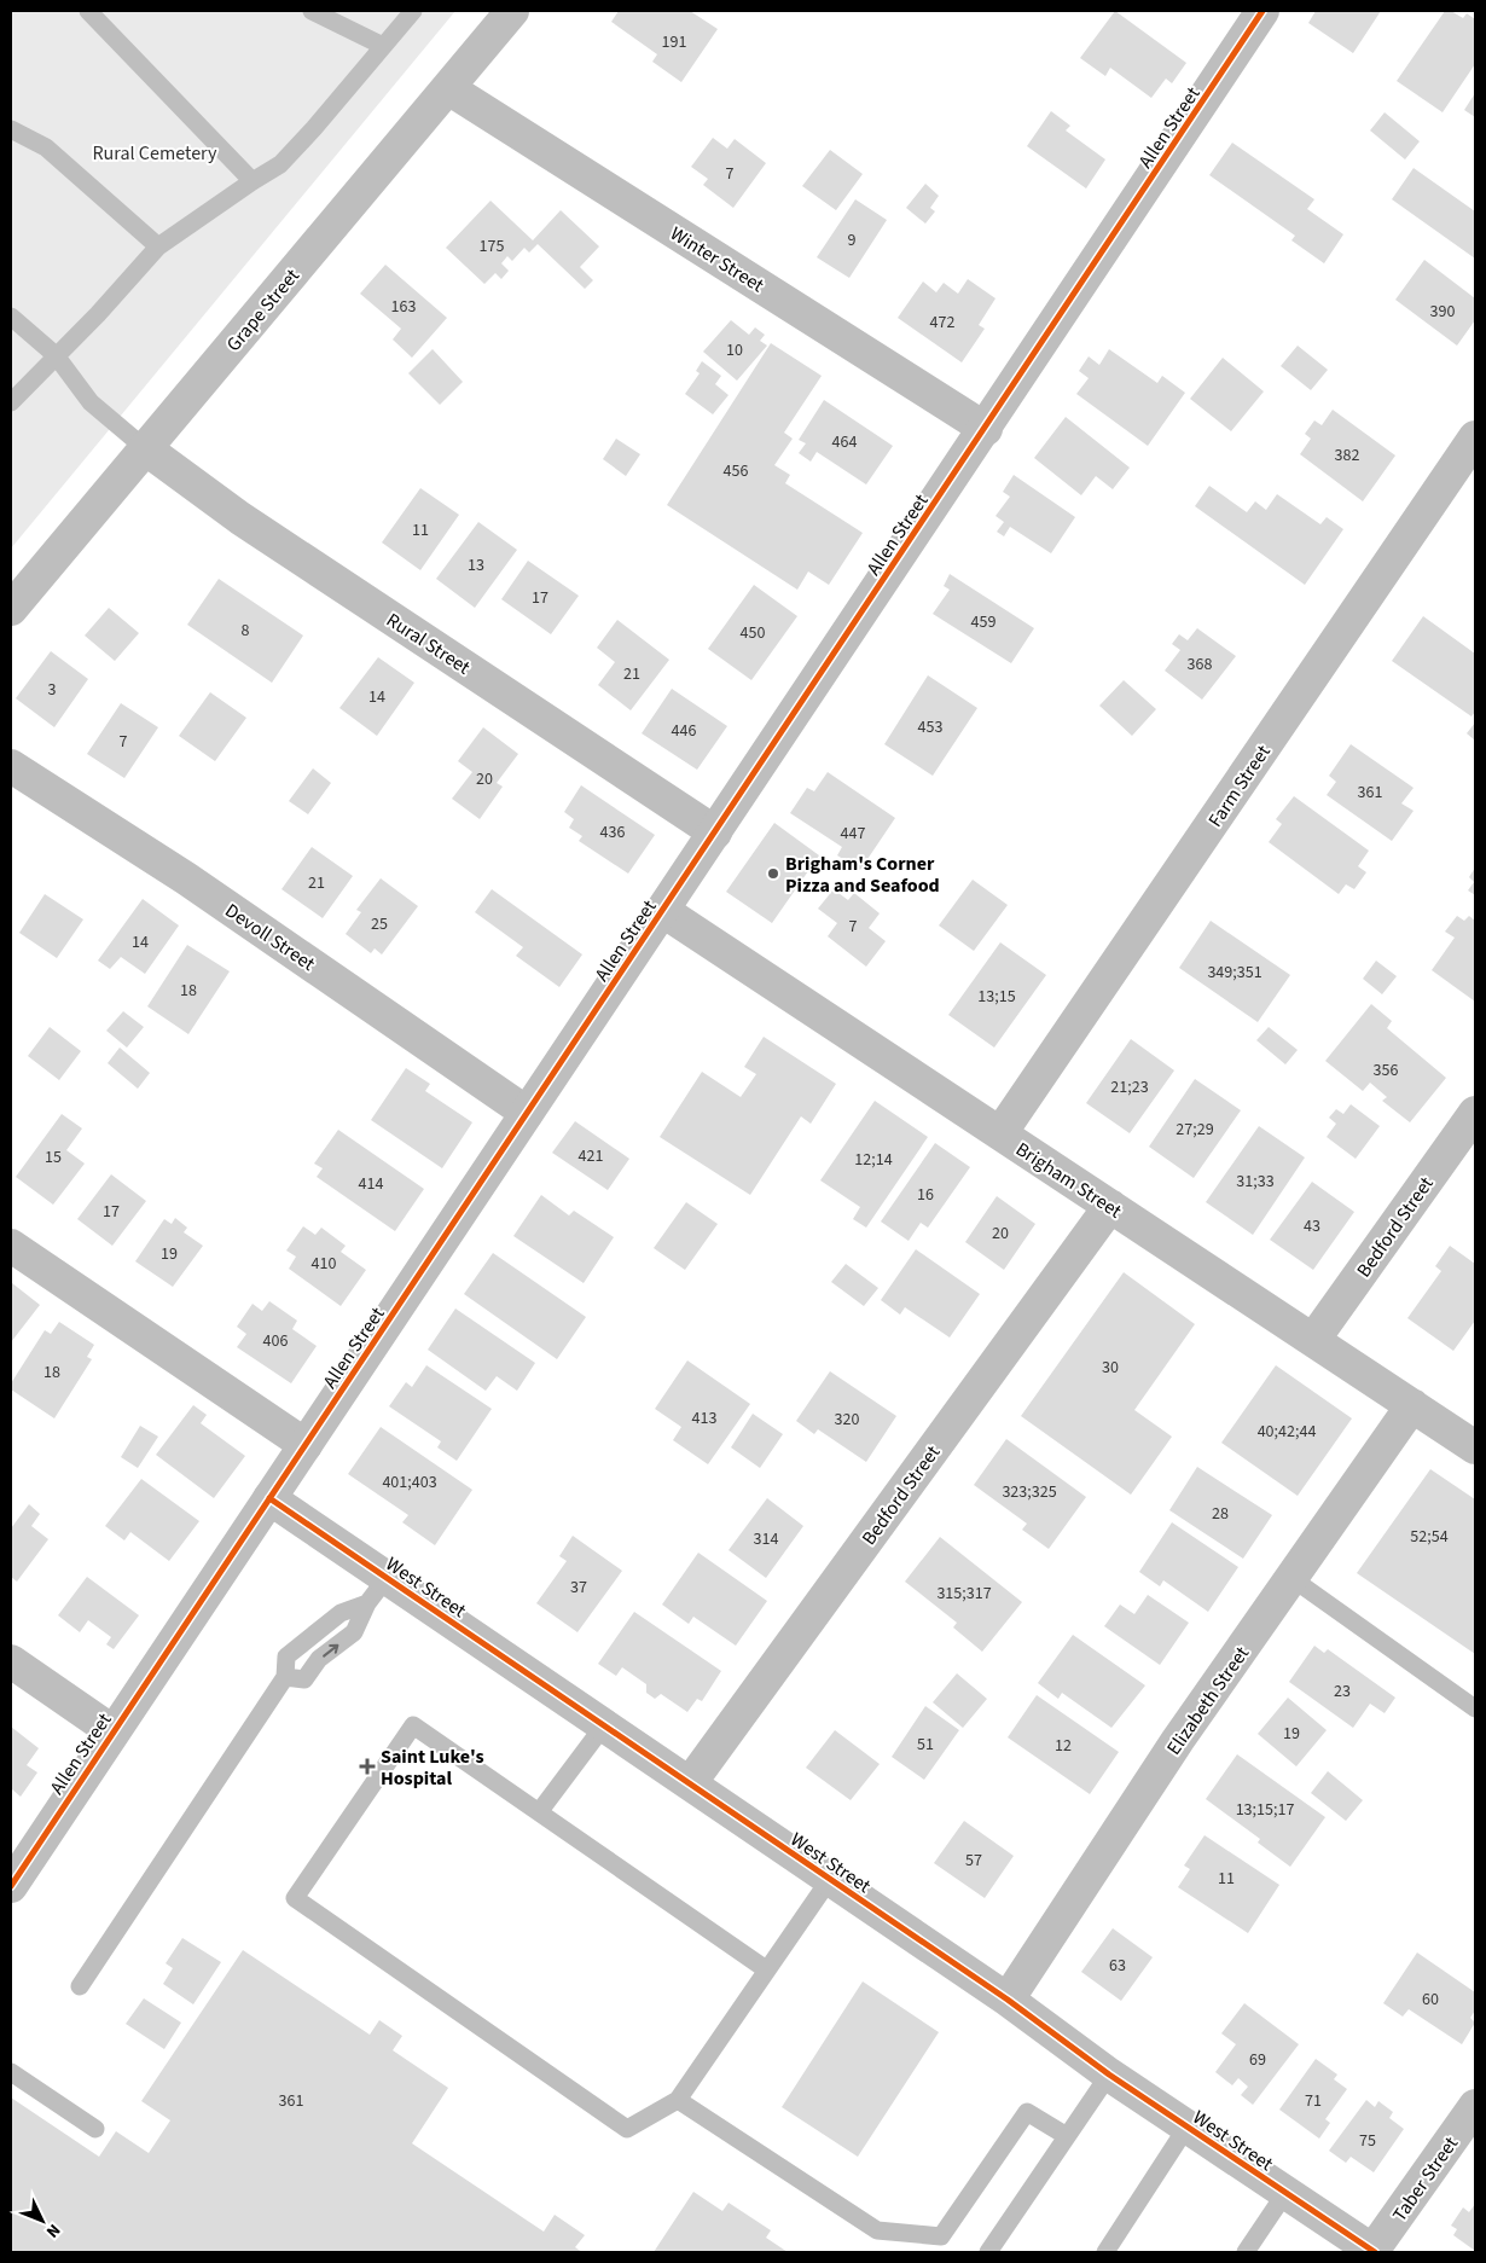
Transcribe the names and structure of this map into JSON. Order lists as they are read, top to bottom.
{
  "streets": {
    "street": [
      "Allen Street",
      "Winter Street",
      "Grape Street",
      "Rural Street",
      "Farm Street",
      "Devoll Street",
      "Brigham Street",
      "Bedford Street",
      "West Street",
      "Elizabeth Street",
      "Taber Street"
    ]
  },
  "crossings": [
    ["Allen Street", "Winter Street"],
    ["Allen Street", "Rural Street"],
    ["Allen Street", "Devoll Street"],
    ["Allen Street", "Brigham Street"],
    ["Allen Street", "West Street"],
    ["Winter Street", "Grape Street"],
    ["Grape Street", "Rural Street"],
    ["Farm Street", "Brigham Street"],
    ["Brigham Street", "Bedford Street"],
    ["Brigham Street", "Elizabeth Street"],
    ["Bedford Street", "West Street"],
    ["West Street", "Elizabeth Street"],
    ["West Street", "Taber Street"]
  ],
  "parks": ["Rural Cemetery"],
  "places": {
    "other": ["Brigham's Corner Pizza and Seafood"],
    "health": ["Saint Luke's Hospital"]
  },
  "house_numbers": [
    "191",
    "7",
    "9",
    "175",
    "163",
    "390",
    "472",
    "10",
    "464",
    "382",
    "456",
    "11",
    "13",
    "17",
    "459",
    "8",
    "450",
    "368",
    "21",
    "3",
    "14",
    "453",
    "446",
    "7",
    "20",
    "361",
    "436",
    "447",
    "21",
    "25",
    "7",
    "14",
    "349;351",
    "18",
    "13;15",
    "356",
    "21;23",
    "27;29",
    "421",
    "15",
    "12;14",
    "31;33",
    "414",
    "16",
    "17",
    "43",
    "20",
    "19",
    "410",
    "406",
    "30",
    "18",
    "413",
    "320",
    "40;42;44",
    "401;403",
    "323;325",
    "28",
    "52;54",
    "314",
    "37",
    "315;317",
    "23",
    "19",
    "51",
    "12",
    "13;15;17",
    "57",
    "11",
    "63",
    "60",
    "69",
    "361",
    "71",
    "75"
  ],
  "north": "bottom right"
}
